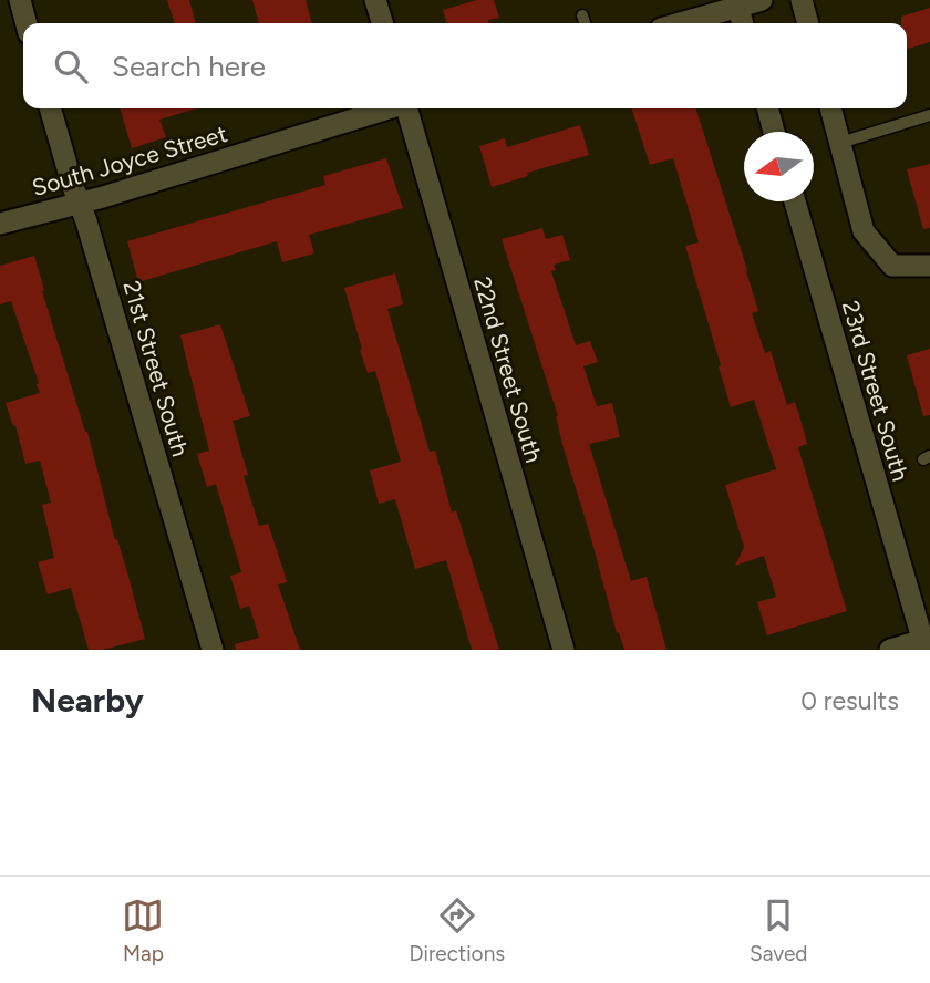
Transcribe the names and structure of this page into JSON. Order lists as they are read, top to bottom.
{
  "streets": {
    "street": [
      "South Joyce Street",
      "21st Street South",
      "22nd Street South",
      "23rd Street South"
    ]
  },
  "crossings": [
    ["South Joyce Street", "21st Street South"]
  ],
  "north": "left",
  "page": {
    "search": "Search here",
    "heading": ["Nearby", "0 results"],
    "nav": ["Map", "Directions", "Saved"]
  }
}
